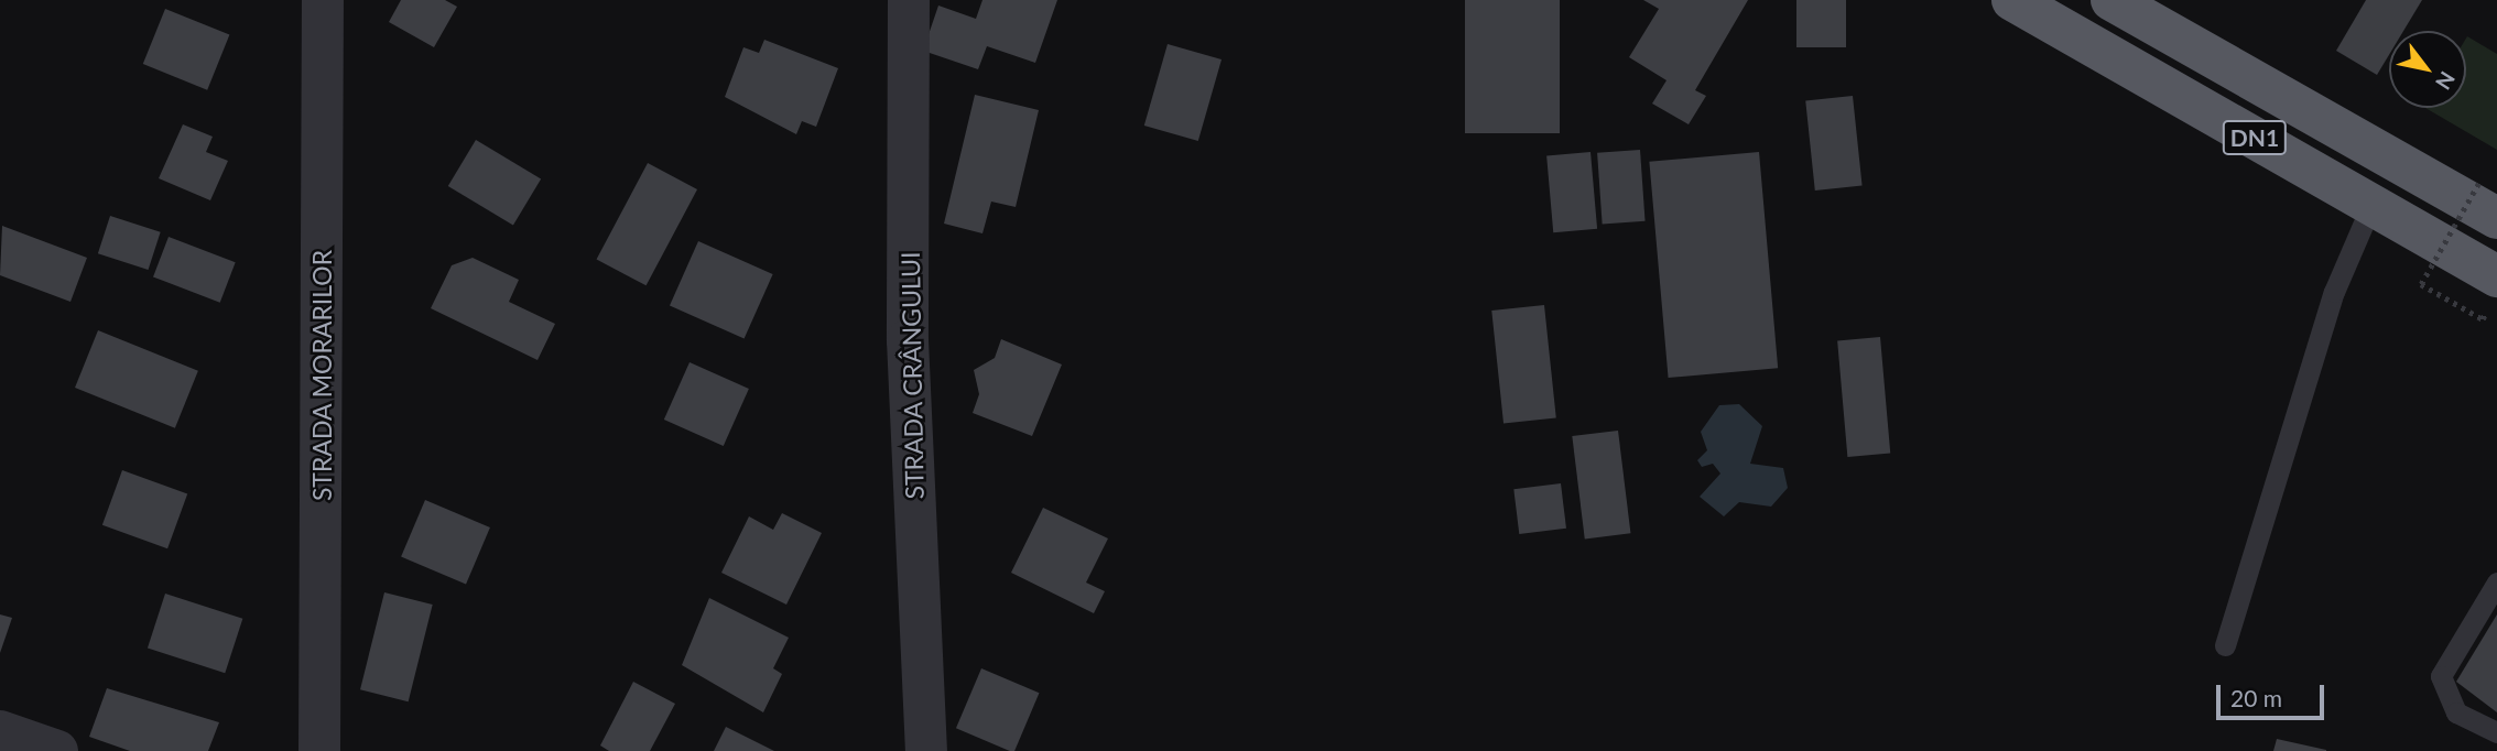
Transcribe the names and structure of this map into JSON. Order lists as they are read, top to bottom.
{
  "streets": {
    "highway": ["DN1"],
    "street": ["STRADA MORARILOR", "STRADA CRÂNGULUI"]
  },
  "scale_bar": "20 m",
  "north": "bottom right"
}
